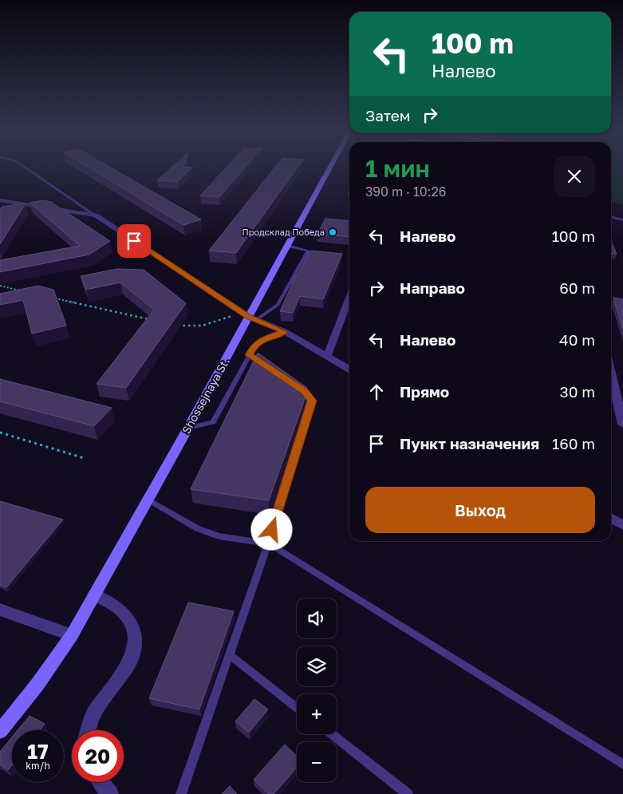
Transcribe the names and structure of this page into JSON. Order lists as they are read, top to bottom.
{
  "streets": {
    "street": ["Shossejnaya St."]
  },
  "places": ["Продсклад Победа"],
  "page": {
    "turn": ["100 m", "Налево"],
    "then": "Затем",
    "heading": ["1 мин", "390 m · 10:26"],
    "list": [
      {
        "name": "Налево",
        "value": "100 m"
      },
      {
        "name": "Направо",
        "value": "60 m"
      },
      {
        "name": "Налево",
        "value": "40 m"
      },
      {
        "name": "Прямо",
        "value": "30 m"
      },
      {
        "name": "Пункт назначения",
        "value": "160 m"
      }
    ],
    "buttons": "Выход",
    "map_buttons": ["+", "−"],
    "speed": "17 km/h",
    "limit": "20"
  }
}
